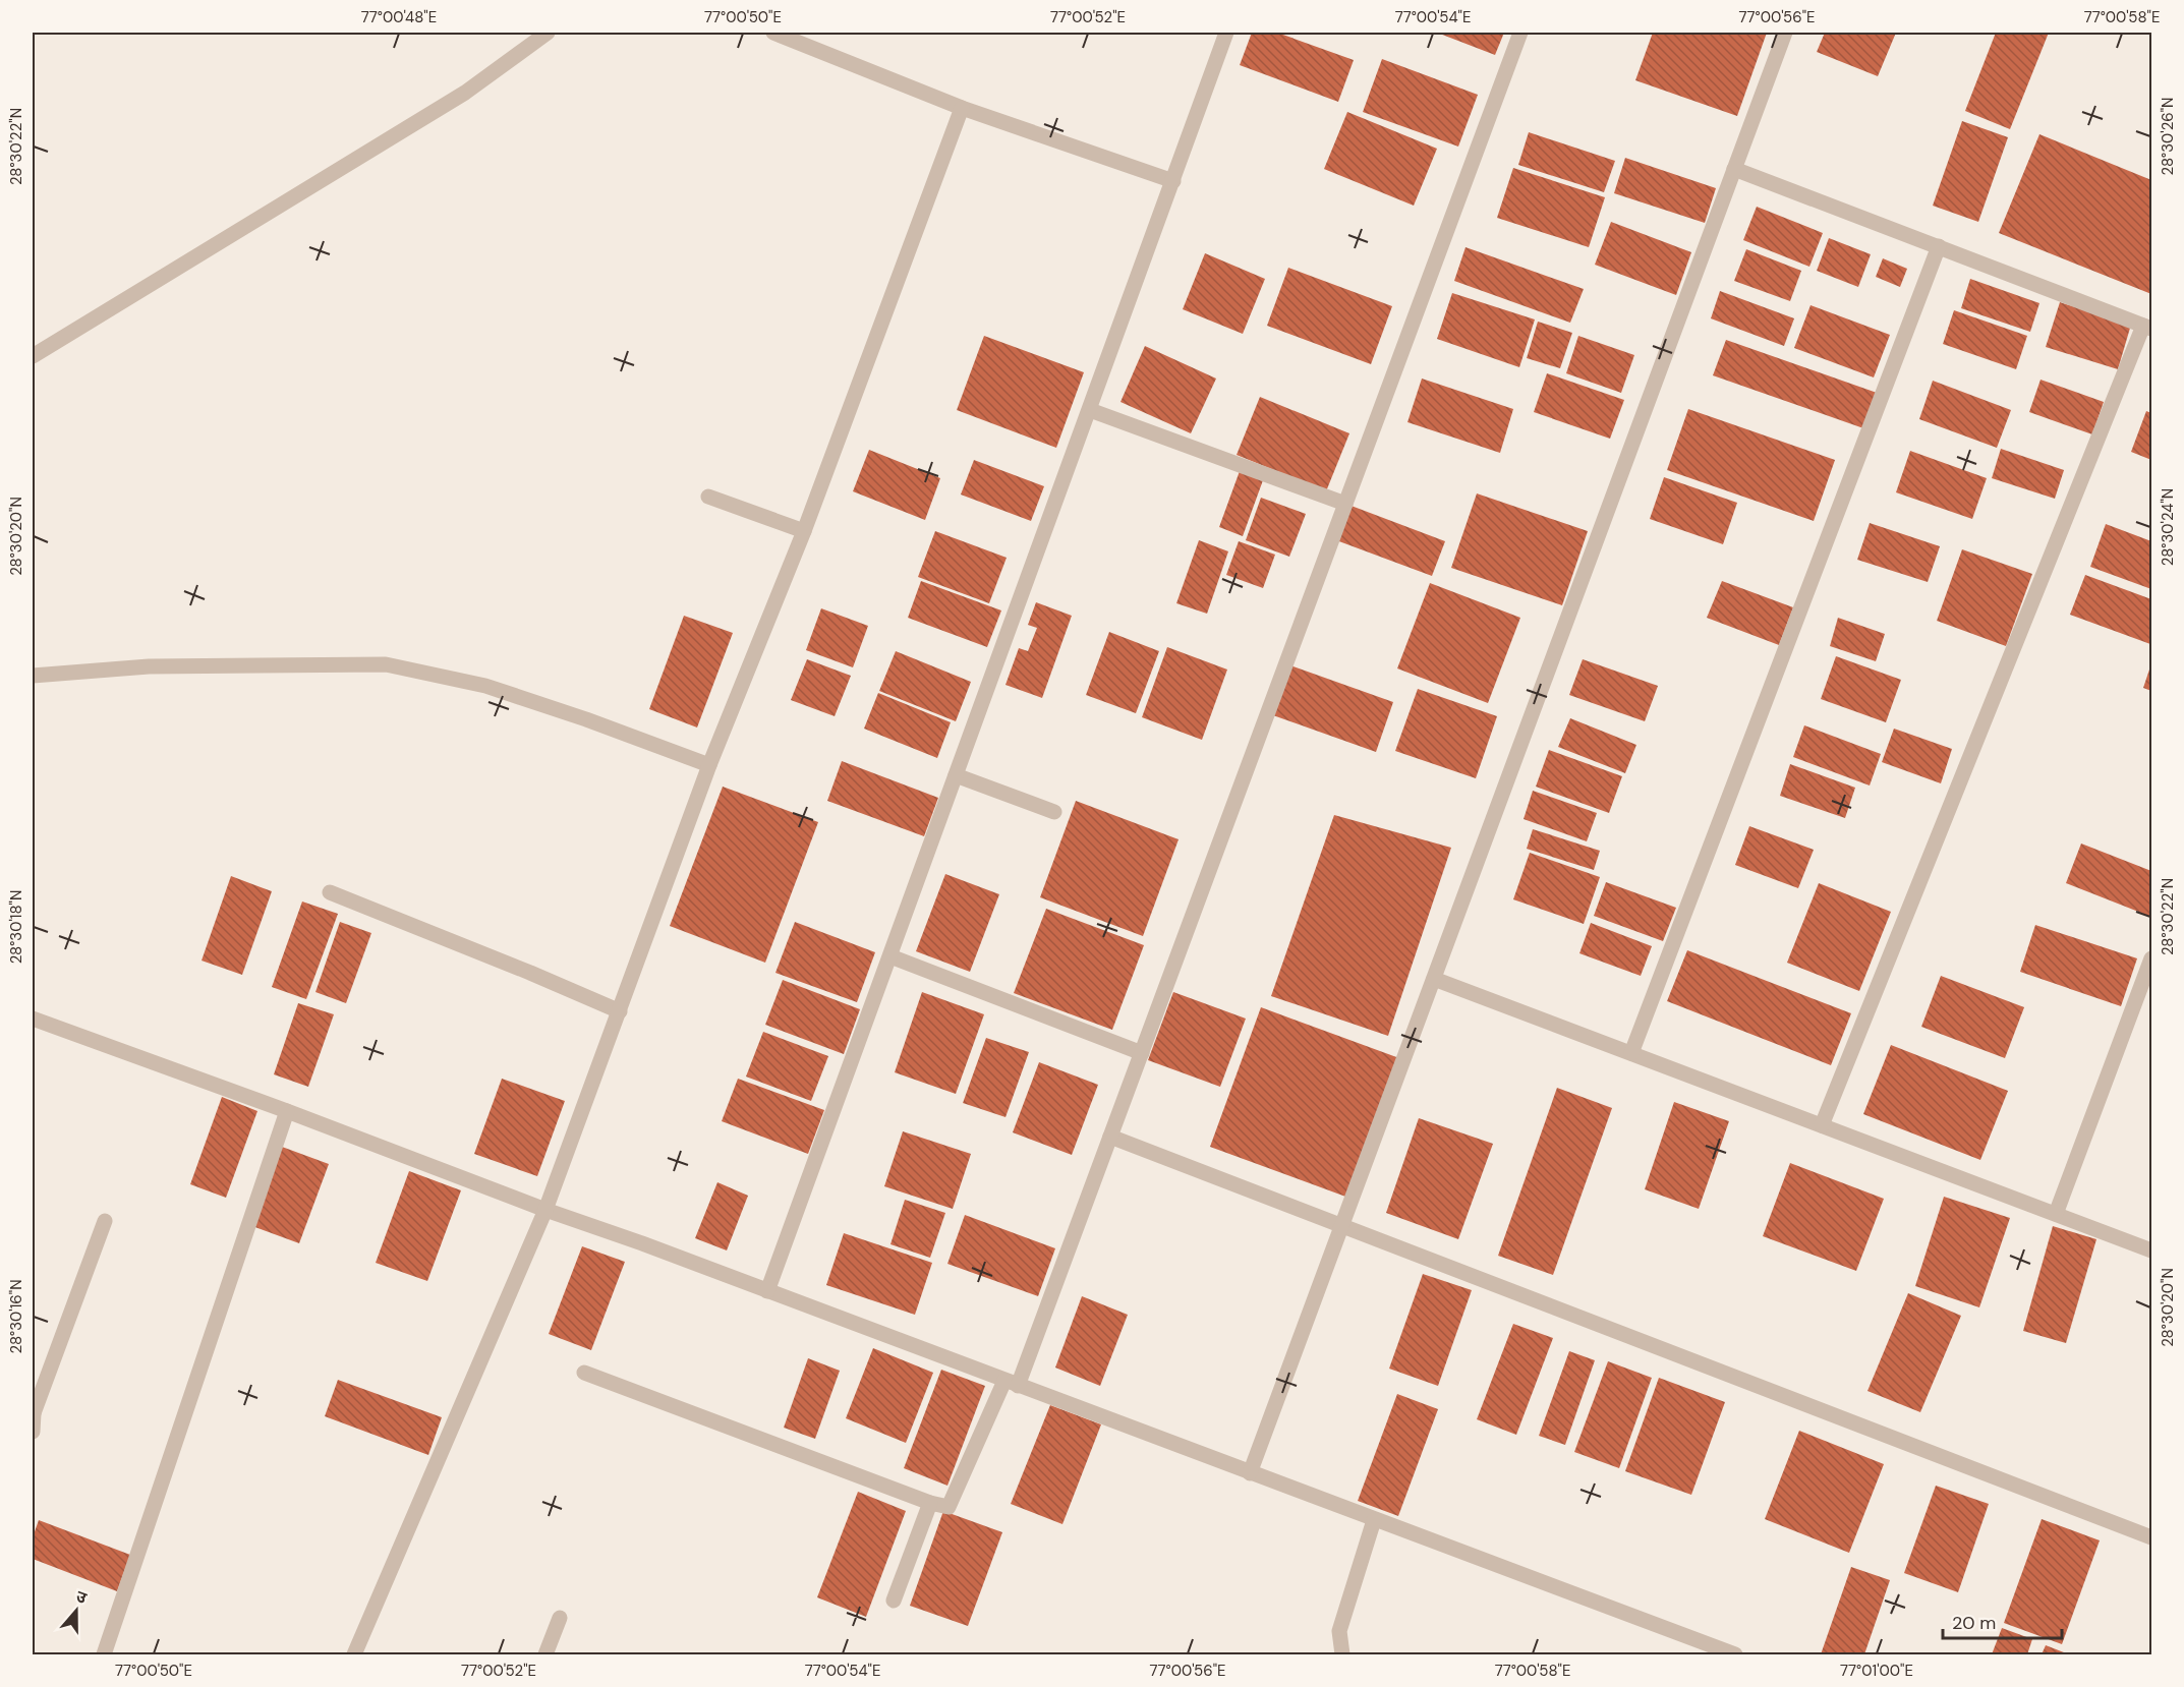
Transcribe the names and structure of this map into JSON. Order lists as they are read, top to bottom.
{
  "scale_bar": "20 m",
  "north": "top",
  "coordinates": [
    "77°00'48\"E",
    "77°00'50\"E",
    "77°00'52\"E",
    "77°00'54\"E",
    "77°00'56\"E",
    "77°00'58\"E",
    "28°30'26\"N",
    "28°30'22\"N",
    "28°30'24\"N",
    "28°30'20\"N",
    "28°30'18\"N",
    "28°30'16\"N",
    "77°01'00\"E"
  ]
}
